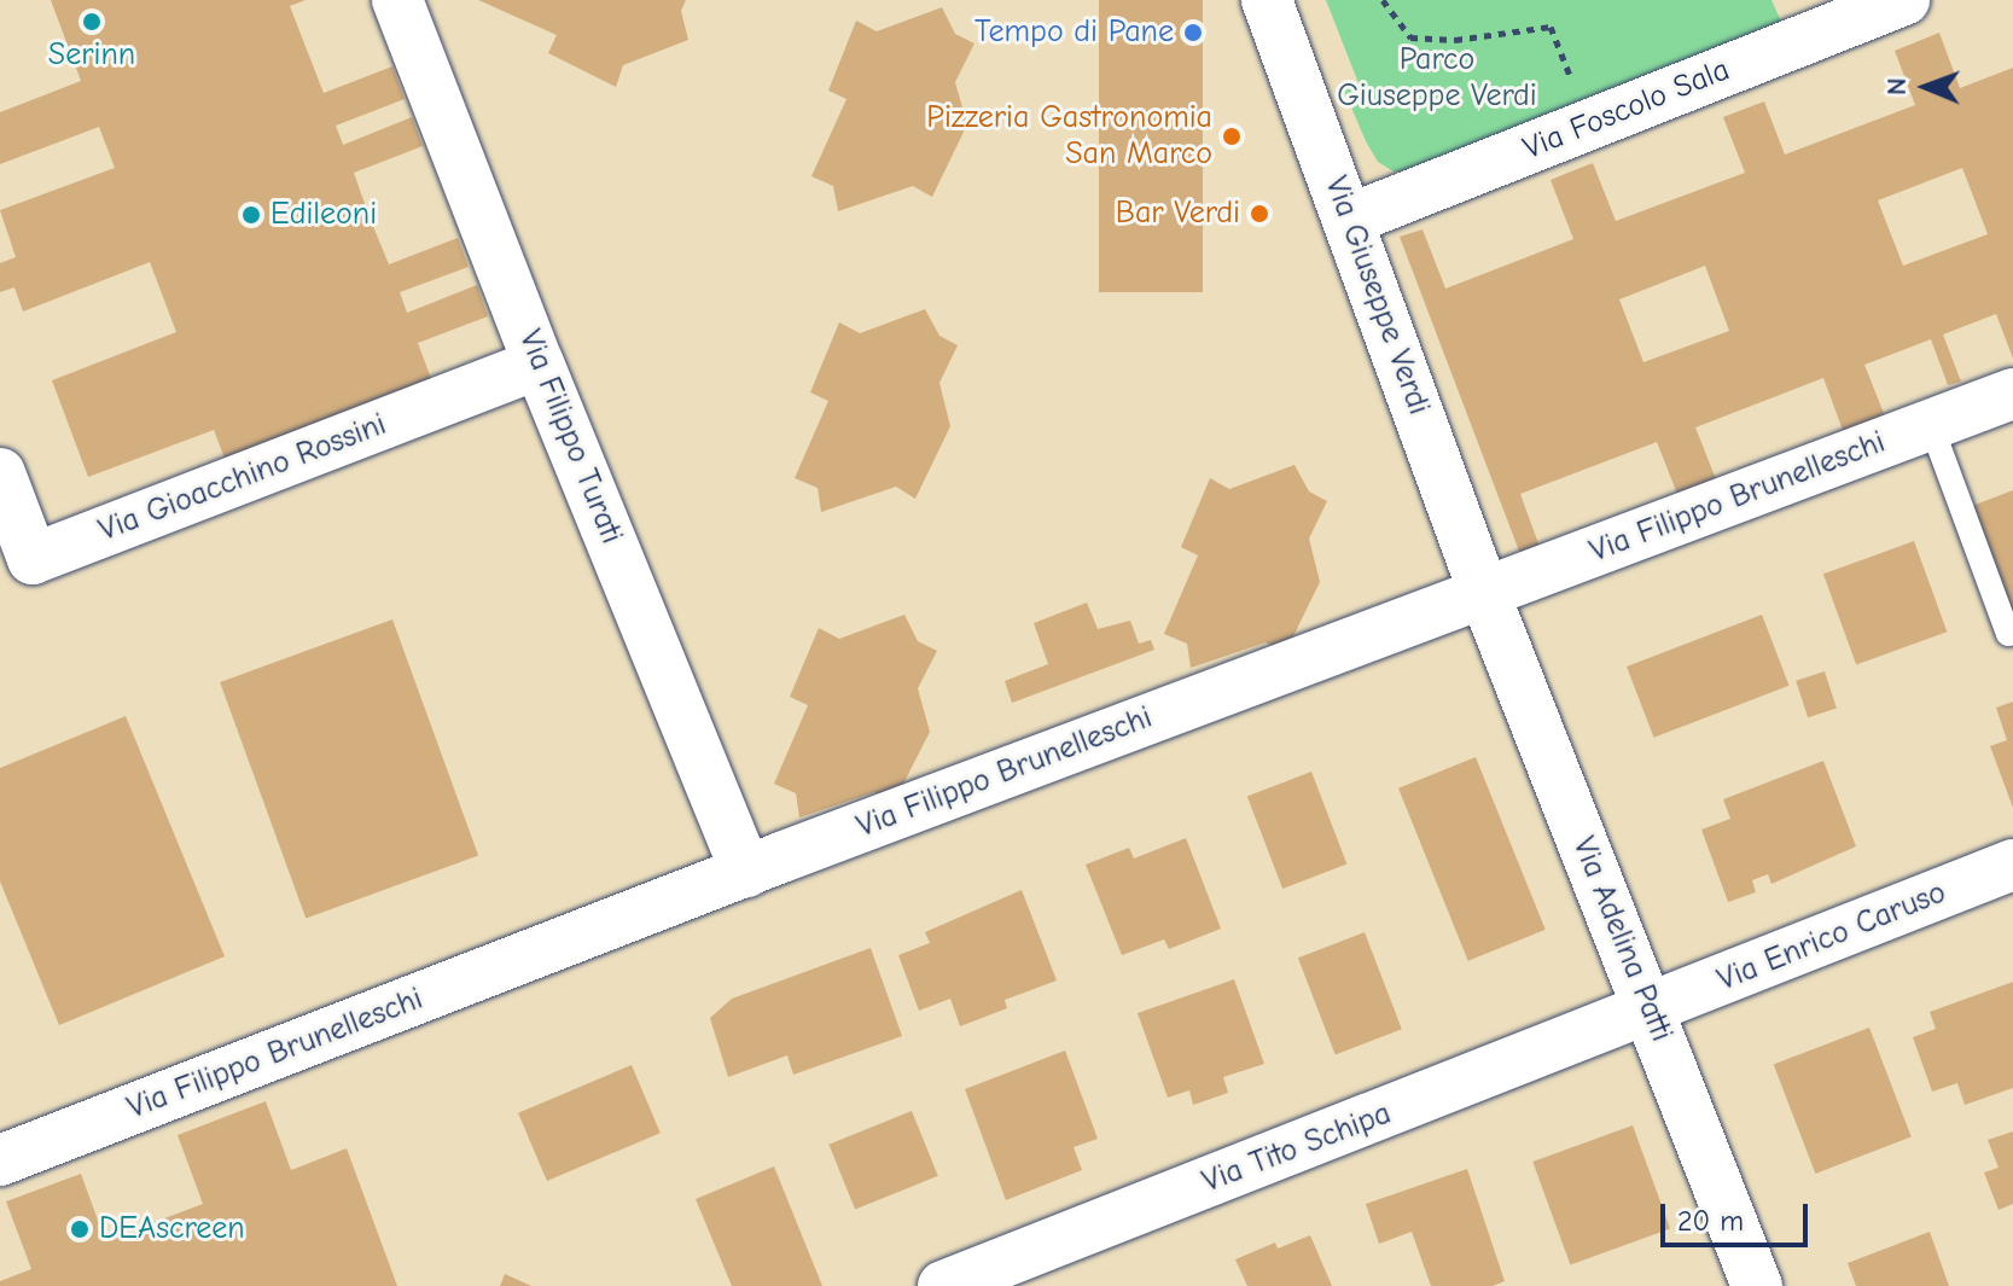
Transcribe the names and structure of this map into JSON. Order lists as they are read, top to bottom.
{
  "streets": {
    "street": [
      "Via Foscolo Sala",
      "Via Giuseppe Verdi",
      "Via Filippo Turati",
      "Via Gioacchino Rossini",
      "Via Filippo Brunelleschi",
      "Via Enrico Caruso",
      "Via Adelina Patti",
      "Via Tito Schipa"
    ]
  },
  "crossings": [
    ["Via Foscolo Sala", "Via Giuseppe Verdi"],
    ["Via Giuseppe Verdi", "Via Filippo Brunelleschi"],
    ["Via Giuseppe Verdi", "Via Adelina Patti"],
    ["Via Filippo Turati", "Via Gioacchino Rossini"],
    ["Via Filippo Turati", "Via Filippo Brunelleschi"],
    ["Via Filippo Brunelleschi", "Via Adelina Patti"],
    ["Via Enrico Caruso", "Via Adelina Patti"],
    ["Via Enrico Caruso", "Via Tito Schipa"],
    ["Via Adelina Patti", "Via Tito Schipa"]
  ],
  "parks": ["Parco Giuseppe Verdi"],
  "places": [
    "Serinn",
    "Tempo di Pane",
    "Pizzeria Gastronomia San Marco",
    "Bar Verdi",
    "Edileoni",
    "DEAscreen"
  ],
  "scale_bar": "20 m",
  "north": "left"
}
